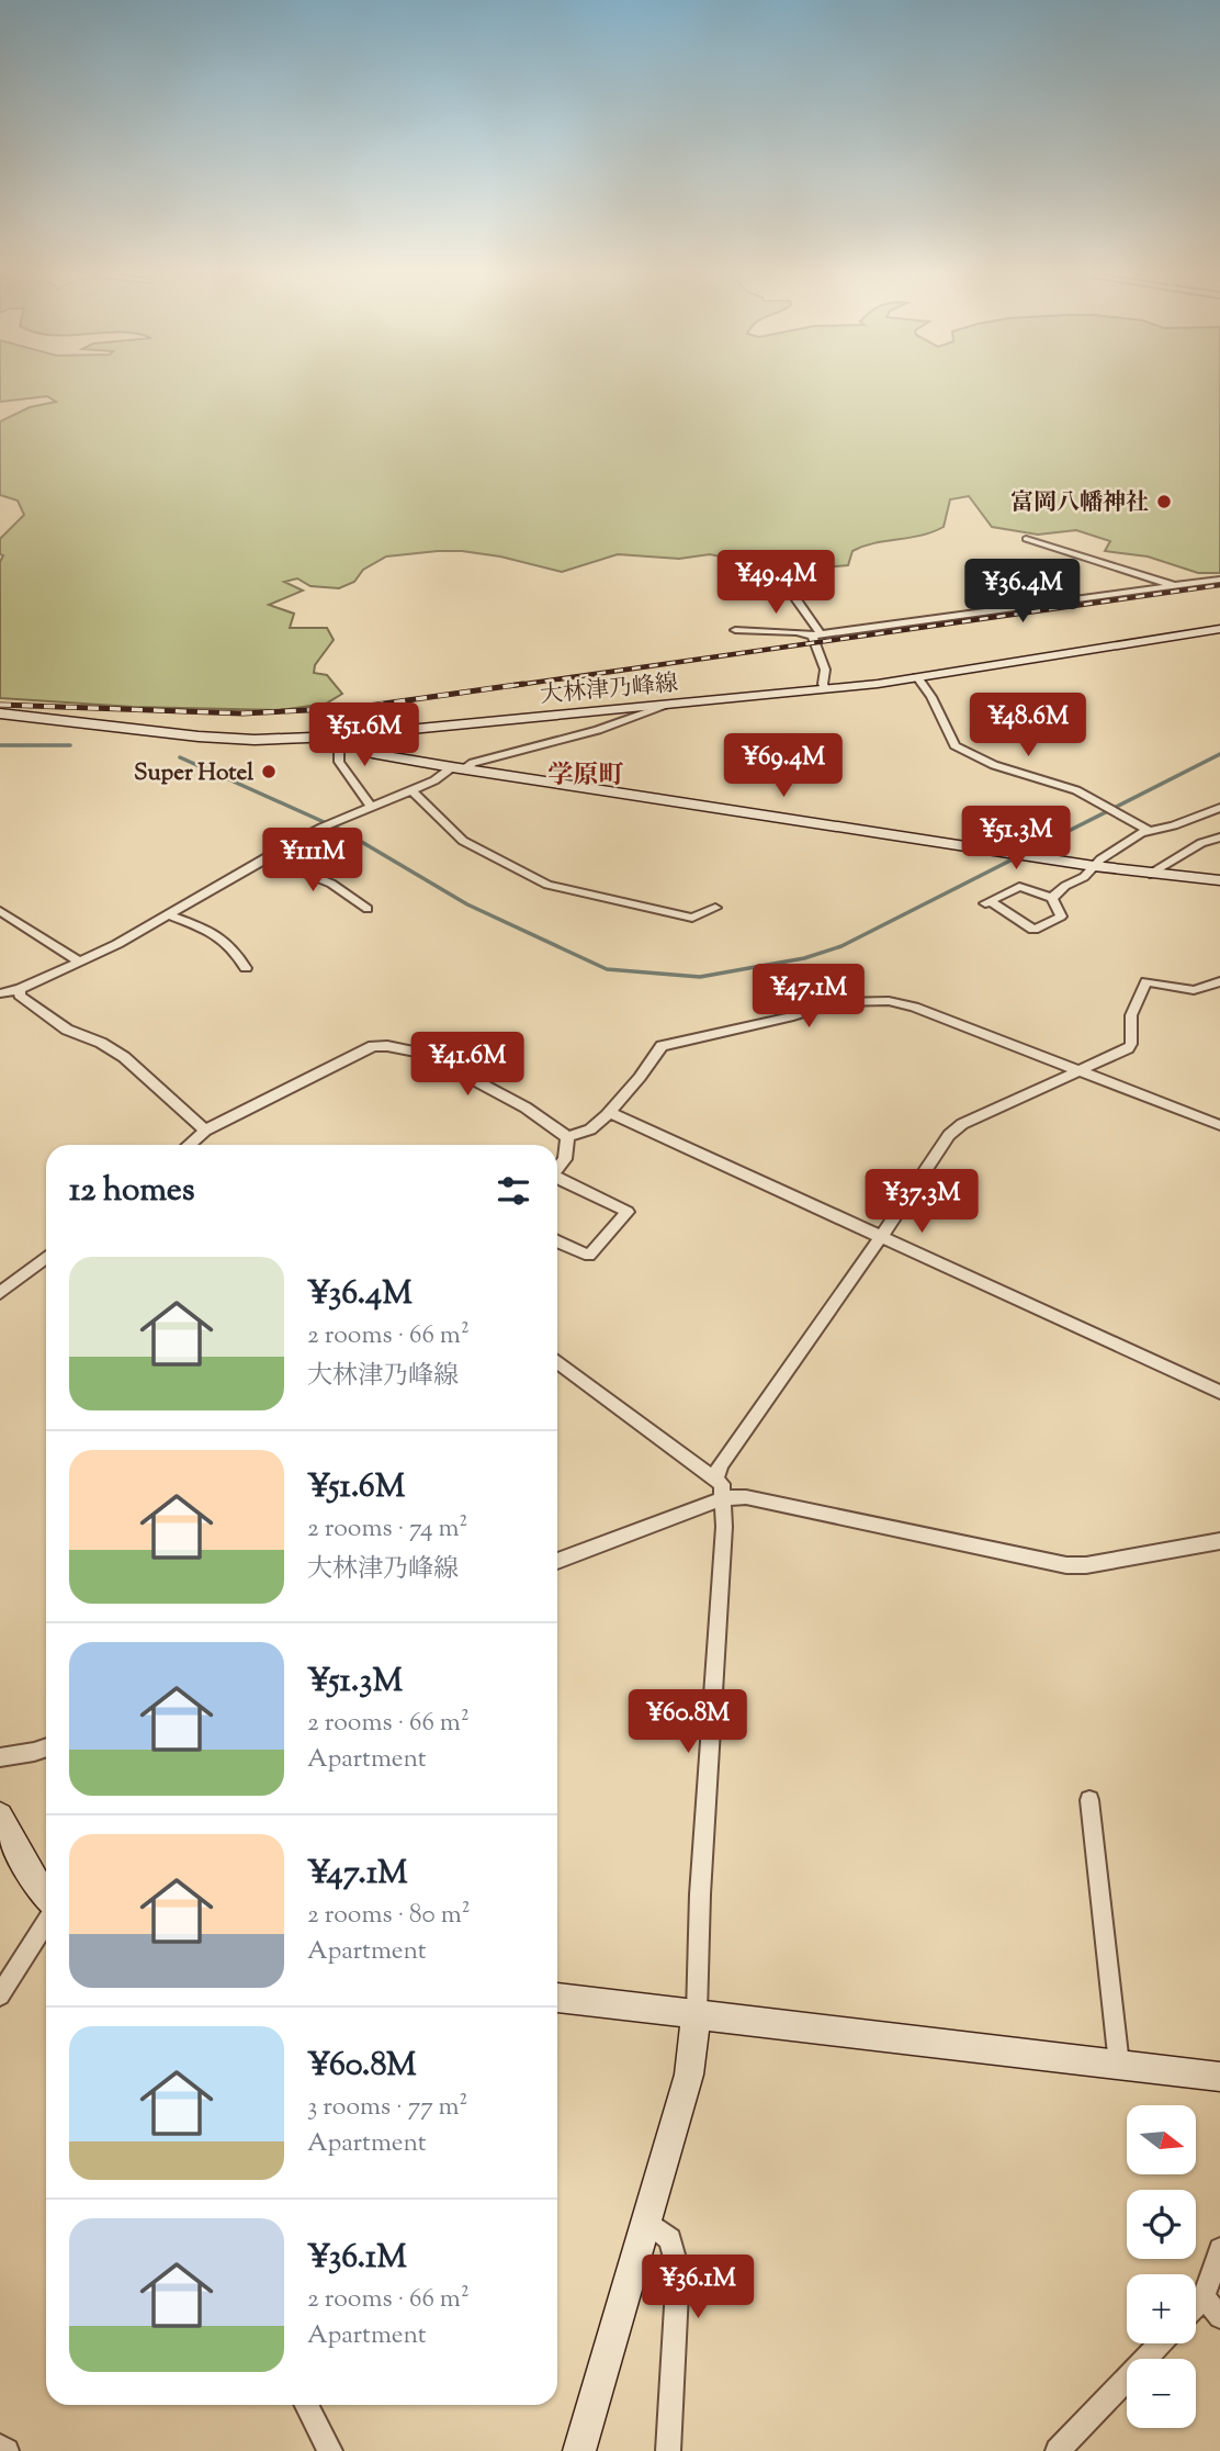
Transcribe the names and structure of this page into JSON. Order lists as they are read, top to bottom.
{
  "streets": {
    "street": ["大林津乃峰線"]
  },
  "districts": ["学原町"],
  "places": ["富岡八幡神社", "Super Hotel"],
  "north": "right",
  "page": {
    "price": [
      "¥49.4M",
      "¥36.4M",
      "¥48.6M",
      "¥51.6M",
      "¥69.4M",
      "¥51.3M",
      "¥111M",
      "¥47.1M",
      "¥41.6M",
      "¥37.3M",
      "¥60.8M",
      "¥36.1M"
    ],
    "heading": "12 homes",
    "list": [
      {
        "name": "¥36.4M",
        "note": "2 rooms · 66 m² · 大林津乃峰線"
      },
      {
        "name": "¥51.6M",
        "note": "2 rooms · 74 m² · 大林津乃峰線"
      },
      {
        "name": "¥51.3M",
        "note": "2 rooms · 66 m² · Apartment"
      },
      {
        "name": "¥47.1M",
        "note": "2 rooms · 80 m² · Apartment"
      },
      {
        "name": "¥60.8M",
        "note": "3 rooms · 77 m² · Apartment"
      },
      {
        "name": "¥36.1M",
        "note": "2 rooms · 66 m² · Apartment"
      }
    ],
    "map_buttons": ["+", "−"]
  }
}
